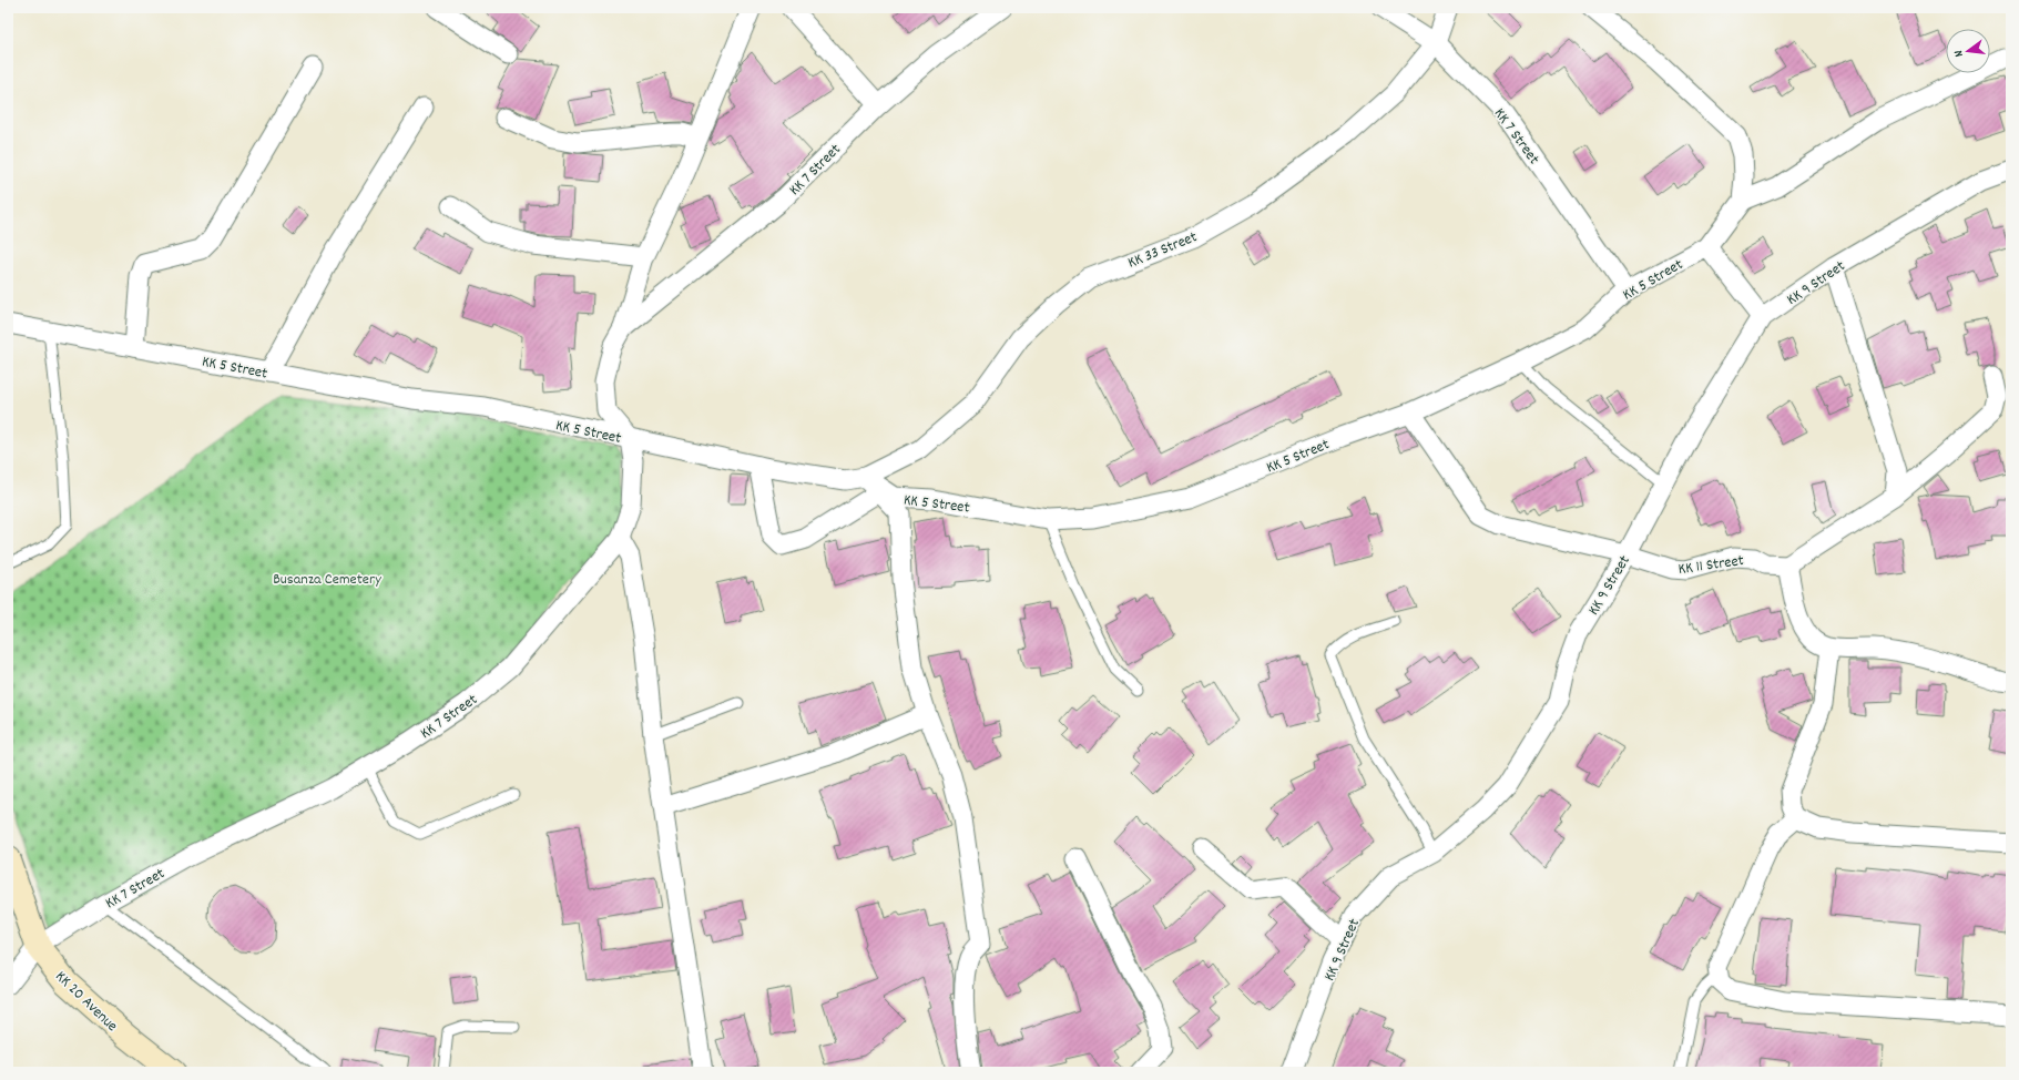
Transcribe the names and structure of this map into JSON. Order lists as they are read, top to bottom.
{
  "streets": {
    "main road": ["KK 20 Avenue"],
    "street": [
      "KK 7 Street",
      "KK 33 Street",
      "KK 5 Street",
      "KK 9 Street",
      "KK 11 Street"
    ]
  },
  "crossings": [
    ["KK 7 Street", "KK 33 Street"],
    ["KK 7 Street", "KK 5 Street"],
    ["KK 7 Street", "KK 20 Avenue"],
    ["KK 33 Street", "KK 5 Street"],
    ["KK 5 Street", "KK 11 Street"],
    ["KK 9 Street", "KK 11 Street"]
  ],
  "parks": ["Busanza Cemetery"],
  "north": "left"
}
